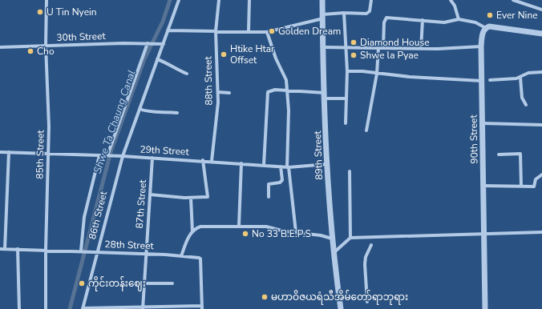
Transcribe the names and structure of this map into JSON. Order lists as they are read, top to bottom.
{
  "streets": {
    "street": [
      "30th Street",
      "88th Street",
      "90th Street",
      "29th Street",
      "85th Street",
      "89th Street",
      "87th Street",
      "86th Street",
      "28th Street"
    ]
  },
  "crossings": [
    ["30th Street", "85th Street"],
    ["30th Street", "86th Street"],
    ["88th Street", "29th Street"],
    ["29th Street", "85th Street"],
    ["29th Street", "89th Street"],
    ["29th Street", "87th Street"],
    ["29th Street", "86th Street"],
    ["85th Street", "28th Street"],
    ["87th Street", "28th Street"],
    ["86th Street", "28th Street"]
  ],
  "water": ["Shwe Ta Chaung Canal"],
  "places": [
    "U Tin Nyein",
    "Ever Nine",
    "Golden Dream",
    "Diamond House",
    "Cho",
    "Htike Htar Offset",
    "Shwe la Pyae",
    "No 33 B.E.P.S",
    "ကိုင်းတန်းဈေး",
    "မဟာဝိဇယရံသီအိမ်တော်ရာဘုရား"
  ]
}
